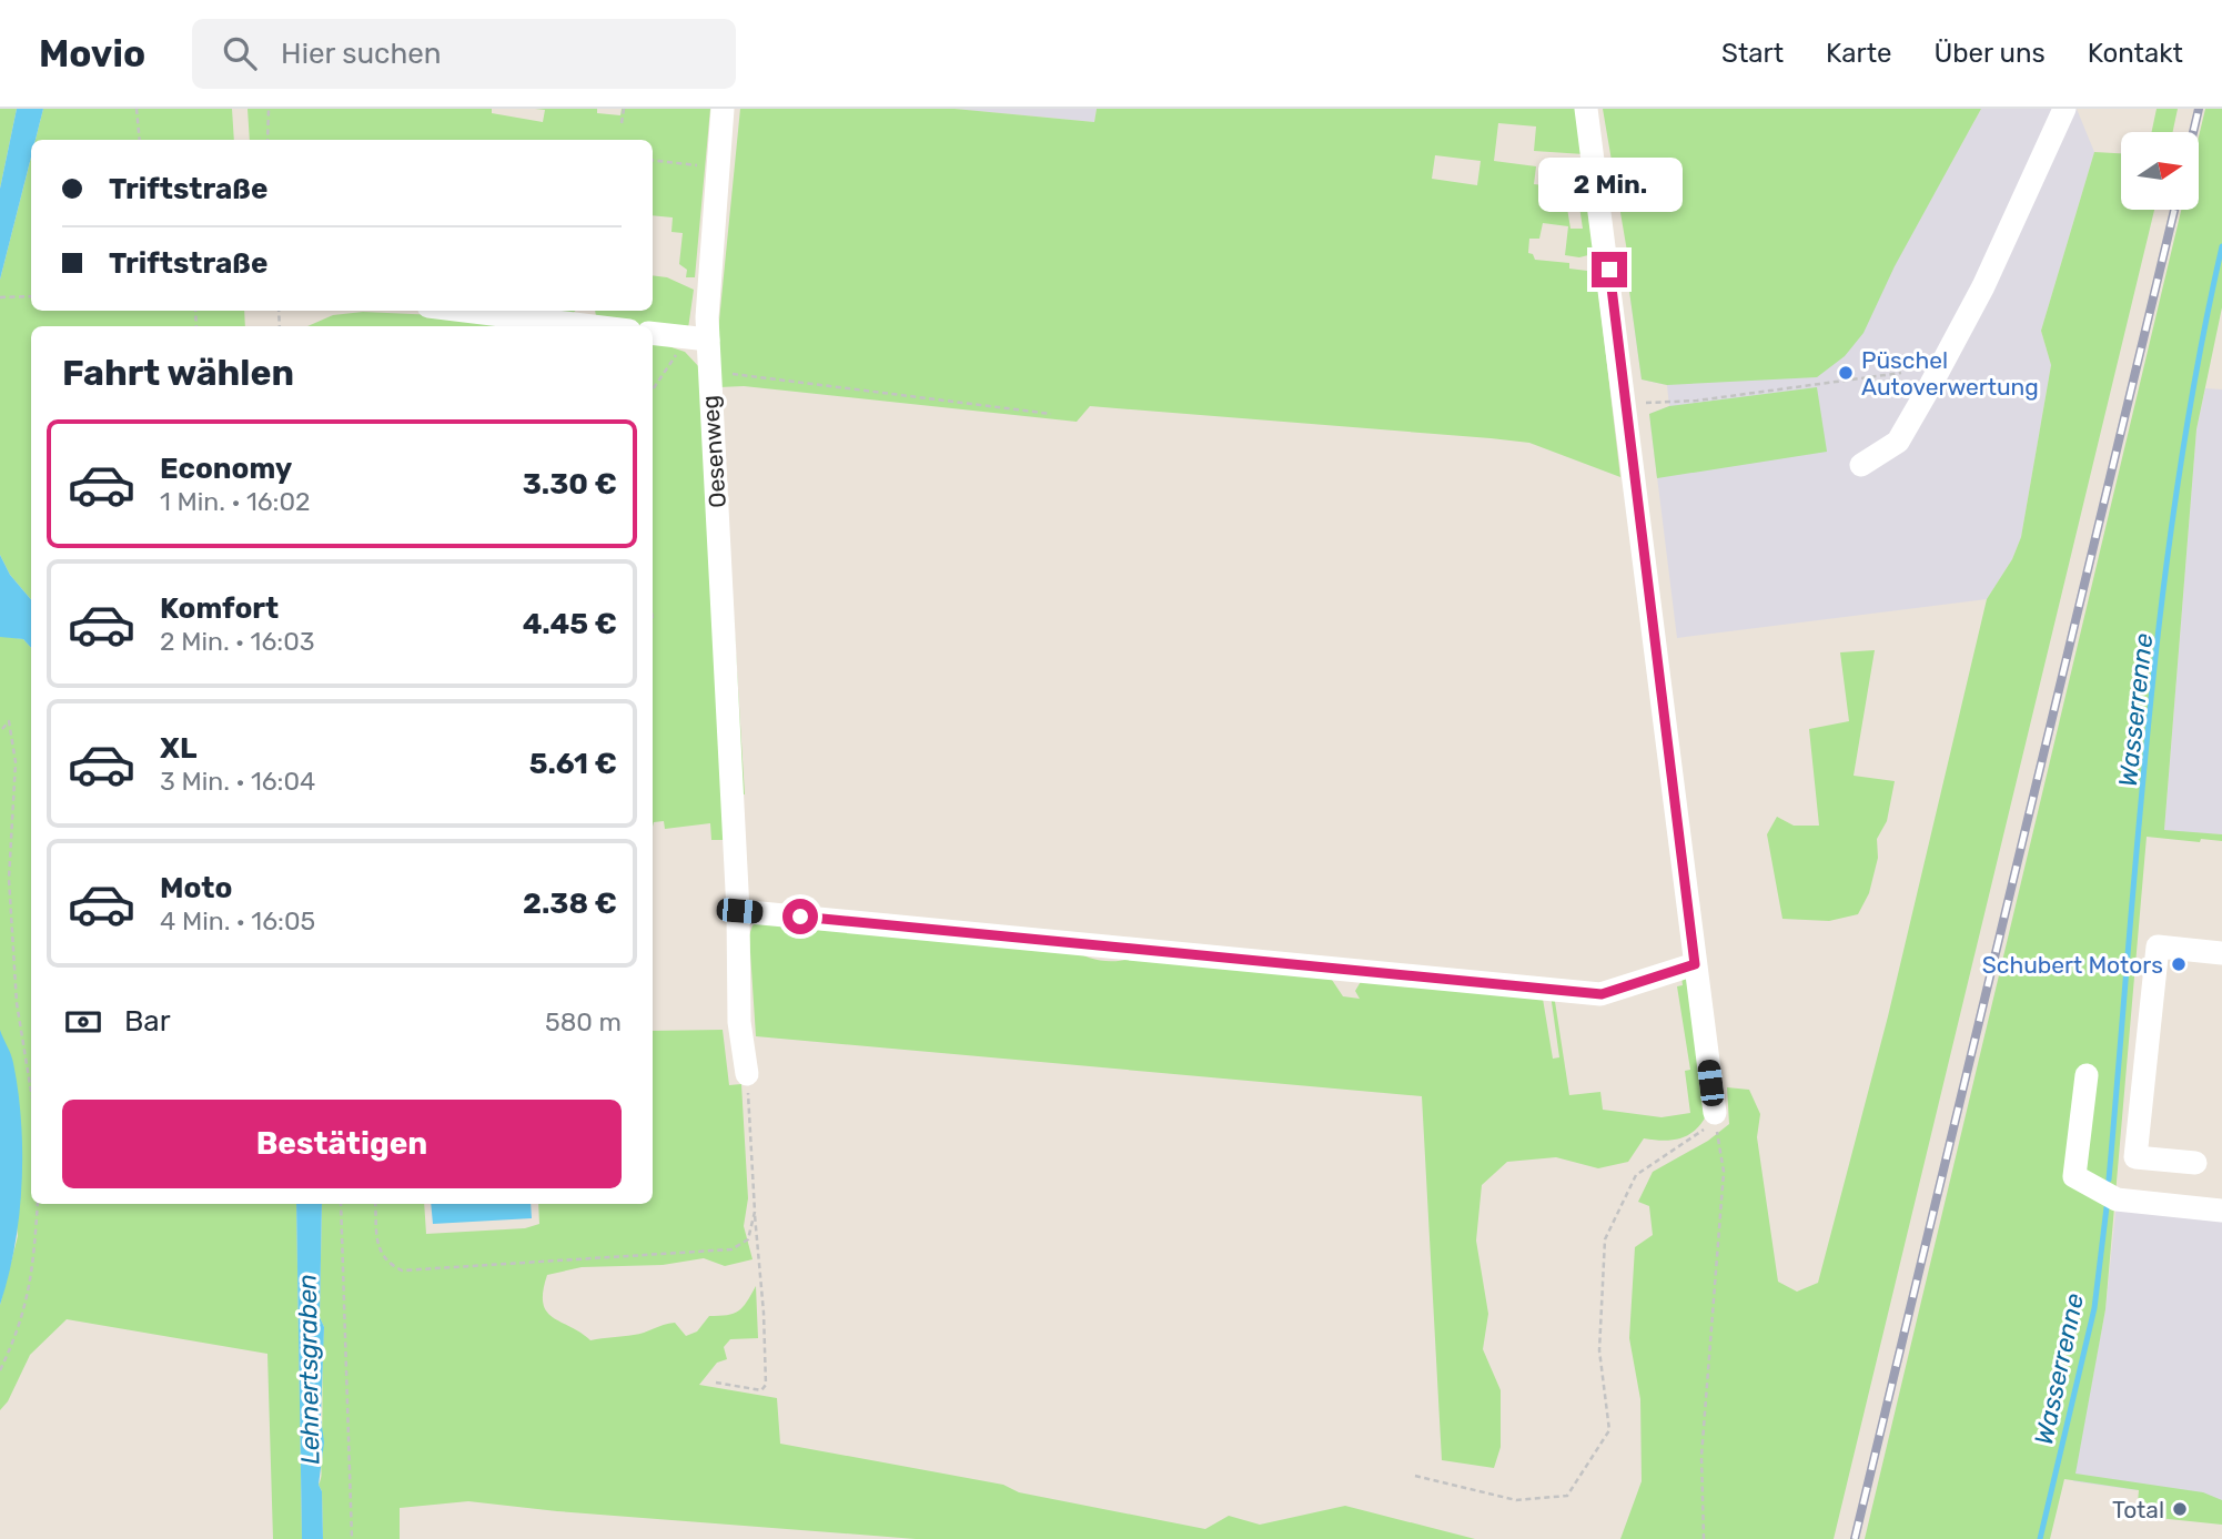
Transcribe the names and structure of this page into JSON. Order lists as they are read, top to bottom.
{
  "streets": {
    "street": ["Oesenweg"]
  },
  "water": ["Wasserrenne", "Lehnertsgraben"],
  "places": ["Püschel Autoverwertung", "Schubert Motors", "Total"],
  "north": "right",
  "page": {
    "header": "Movio",
    "search": "Hier suchen",
    "nav": [
      "Start",
      "Karte",
      "Über uns",
      "Kontakt"
    ],
    "banner": ["Triftstraße", "Triftstraße"],
    "bubble": "2 Min.",
    "heading": "Fahrt wählen",
    "list": [
      {
        "name": "Economy",
        "note": "1 Min. · 16:02",
        "value": "3.30 €"
      },
      {
        "name": "Komfort",
        "note": "2 Min. · 16:03",
        "value": "4.45 €"
      },
      {
        "name": "XL",
        "note": "3 Min. · 16:04",
        "value": "5.61 €"
      },
      {
        "name": "Moto",
        "note": "4 Min. · 16:05",
        "value": "2.38 €"
      }
    ],
    "pay": ["Bar", "580 m"],
    "buttons": "Bestätigen"
  }
}
